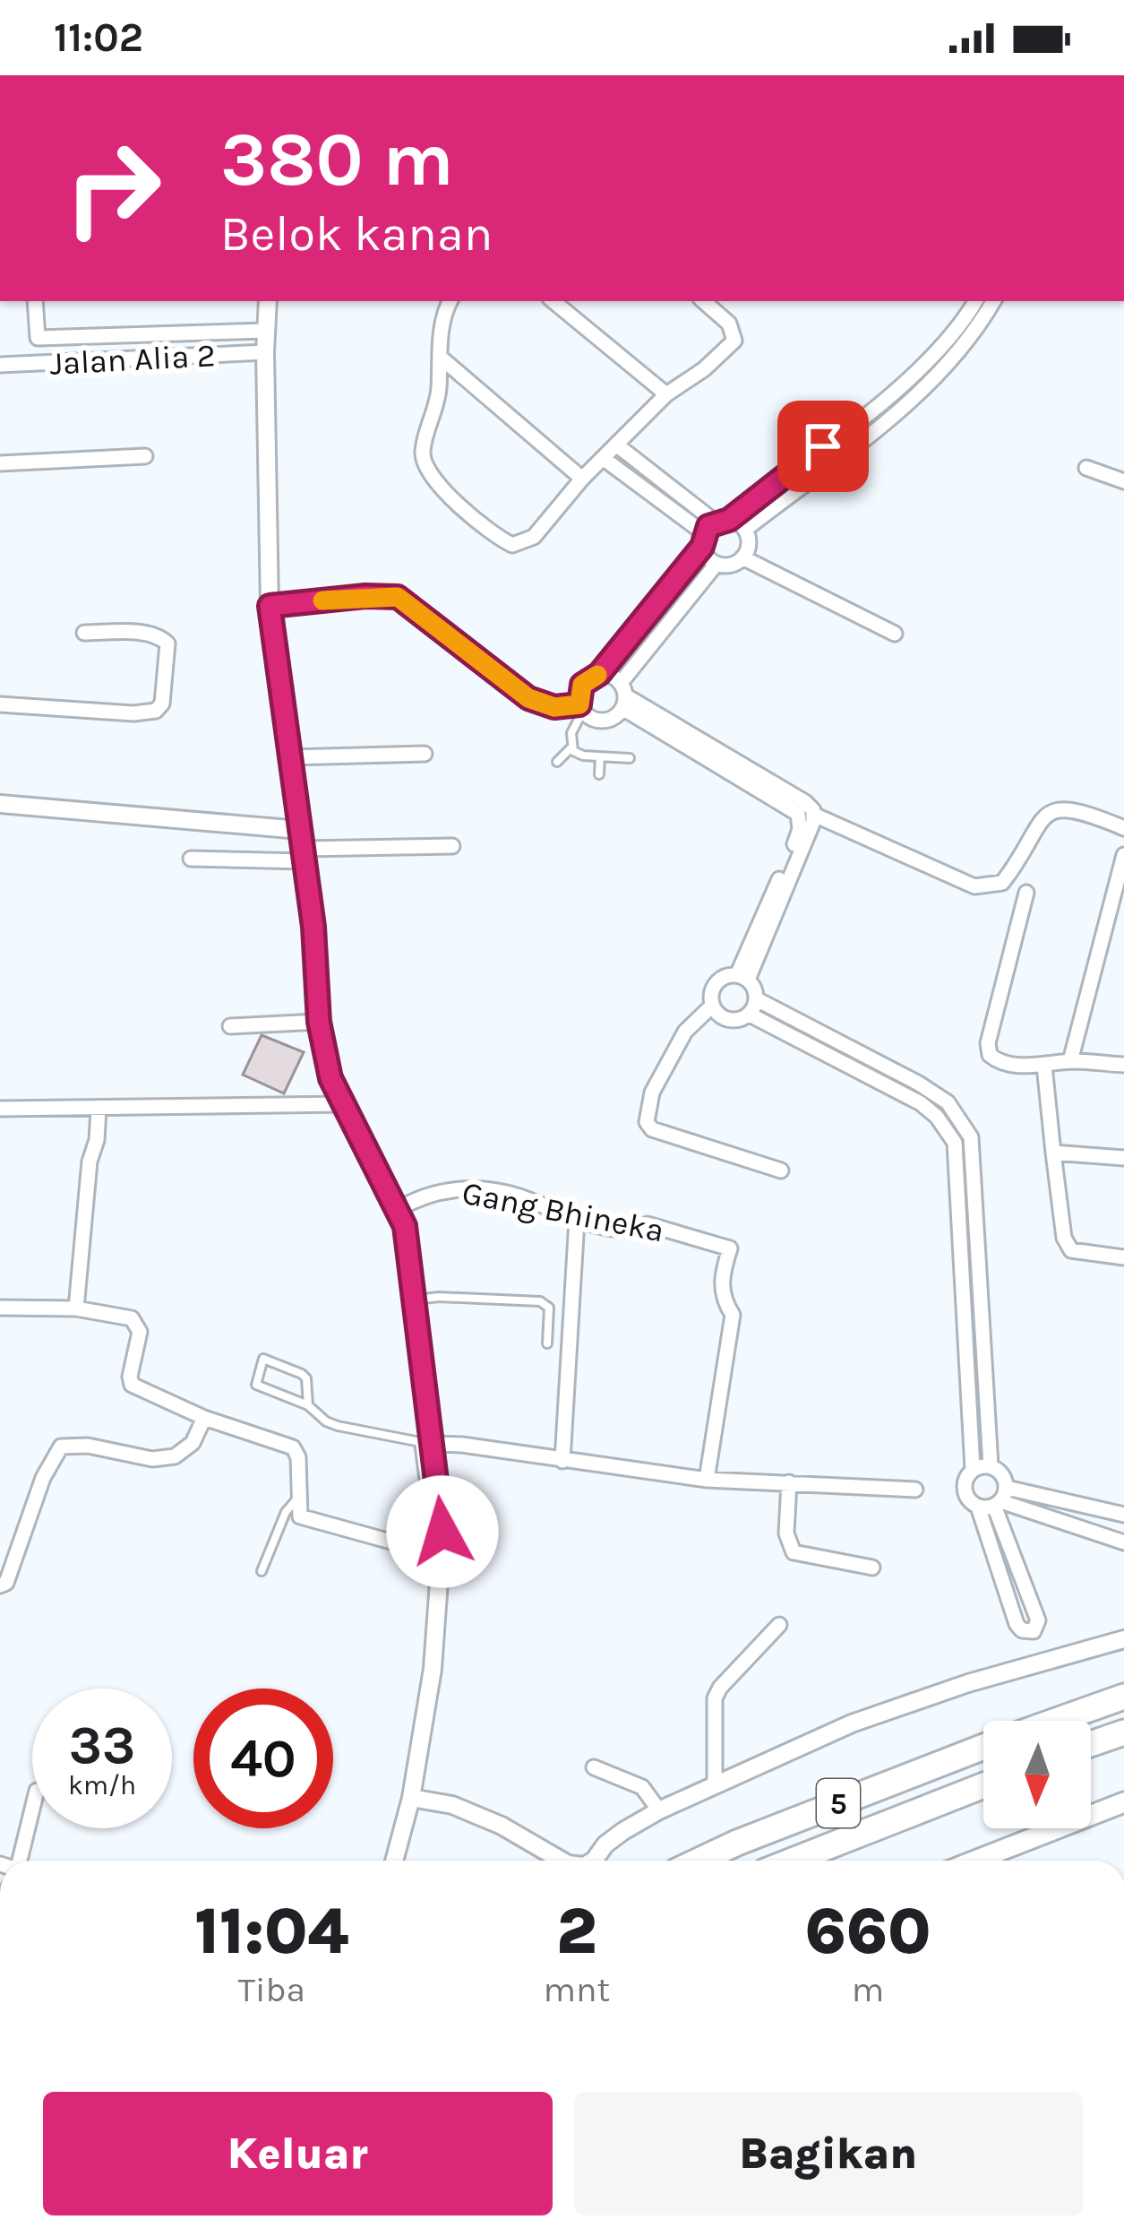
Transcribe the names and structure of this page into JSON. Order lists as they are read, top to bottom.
{
  "streets": {
    "highway": ["5"],
    "street": ["Jalan Alia 2", "Gang Bhineka"]
  },
  "north": "bottom",
  "page": {
    "status": "11:02",
    "turn": ["380 m", "Belok kanan"],
    "speed": "33 km/h",
    "limit": "40",
    "eta": [
      "11:04",
      "Tiba",
      "2",
      "mnt",
      "660",
      "m"
    ],
    "buttons": ["Keluar", "Bagikan"]
  }
}
